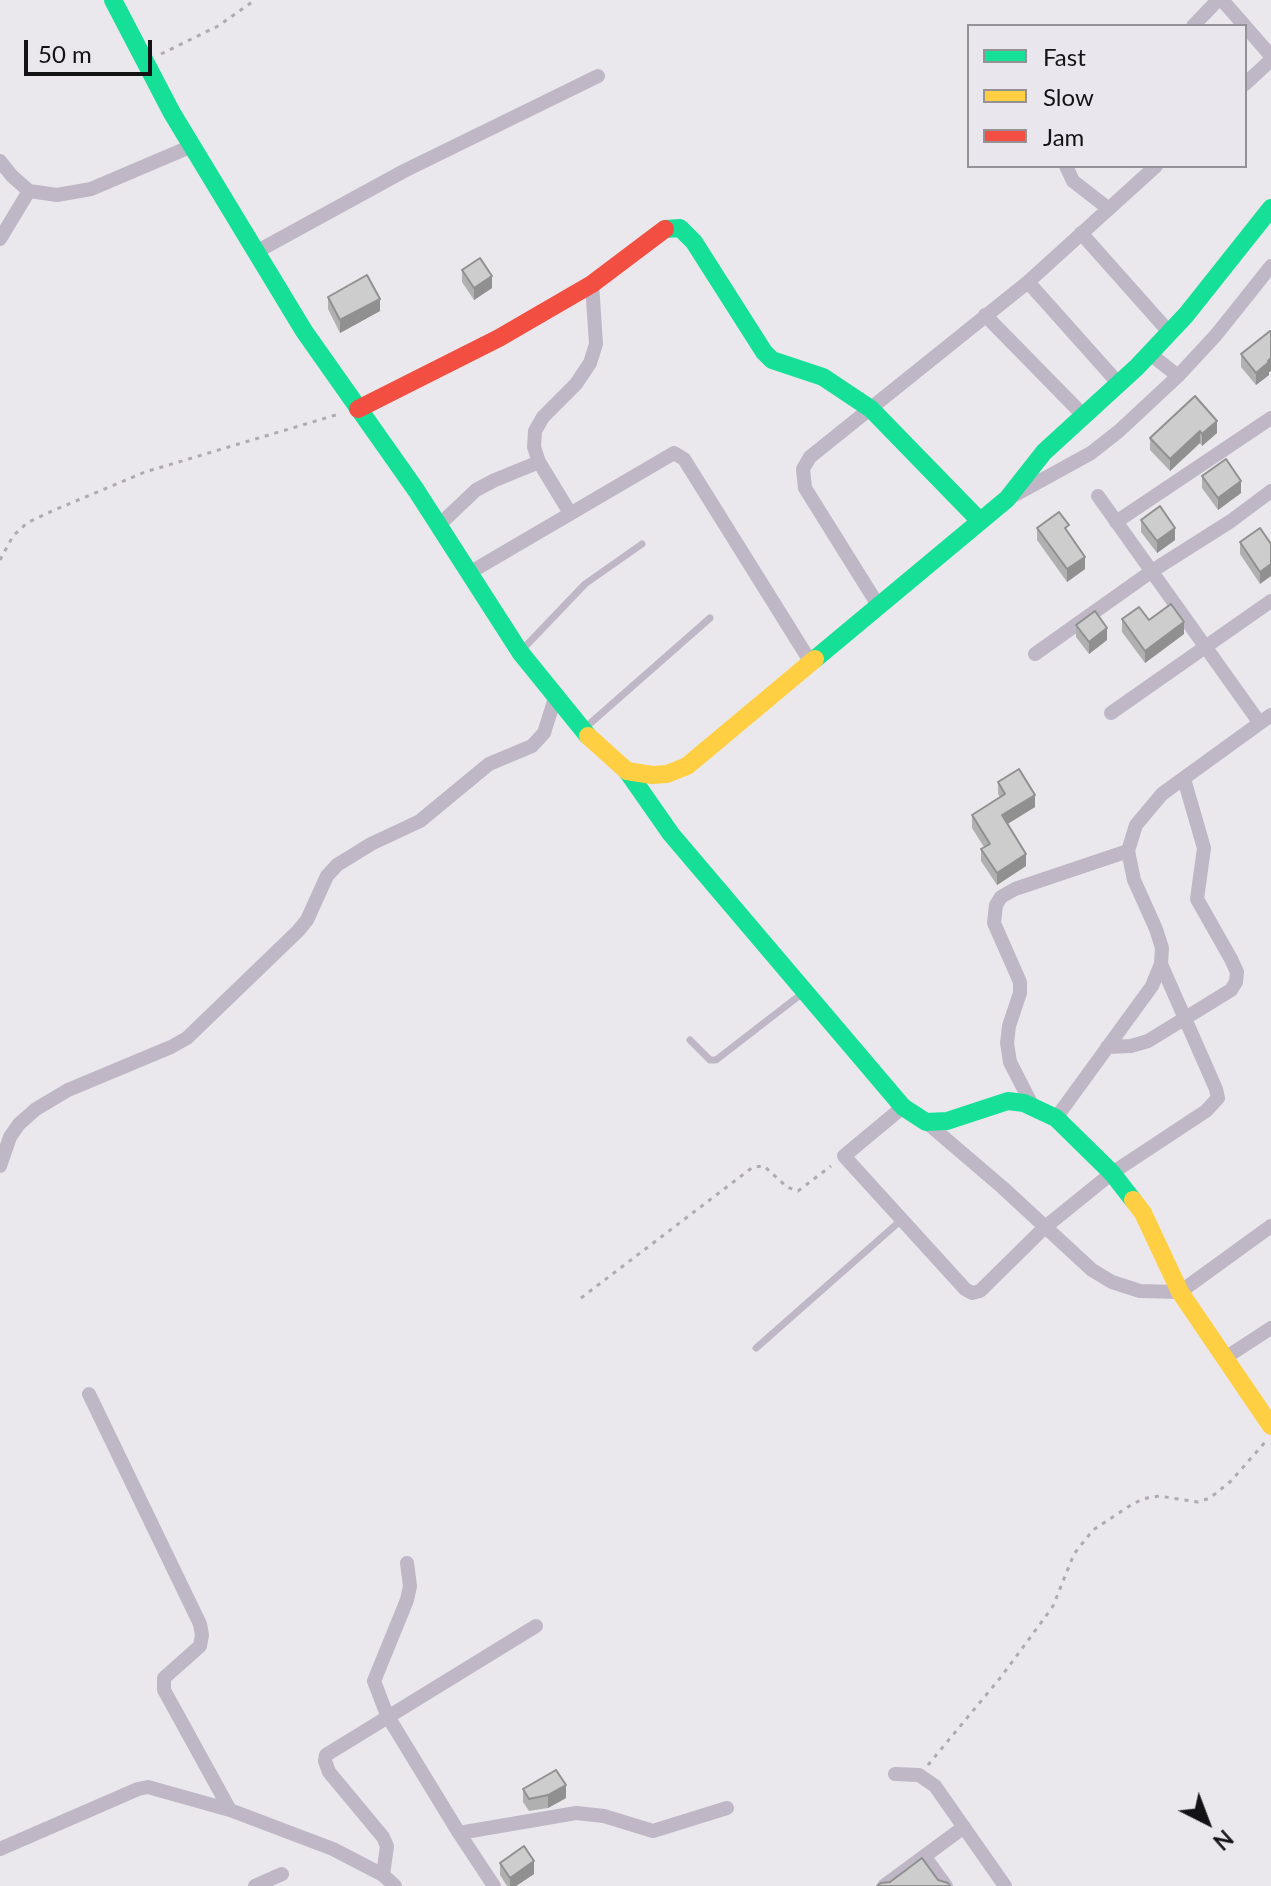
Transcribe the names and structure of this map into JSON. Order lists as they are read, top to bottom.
{
  "legend": ["Fast", "Slow", "Jam"],
  "scale_bar": "50 m",
  "north": "bottom right"
}
